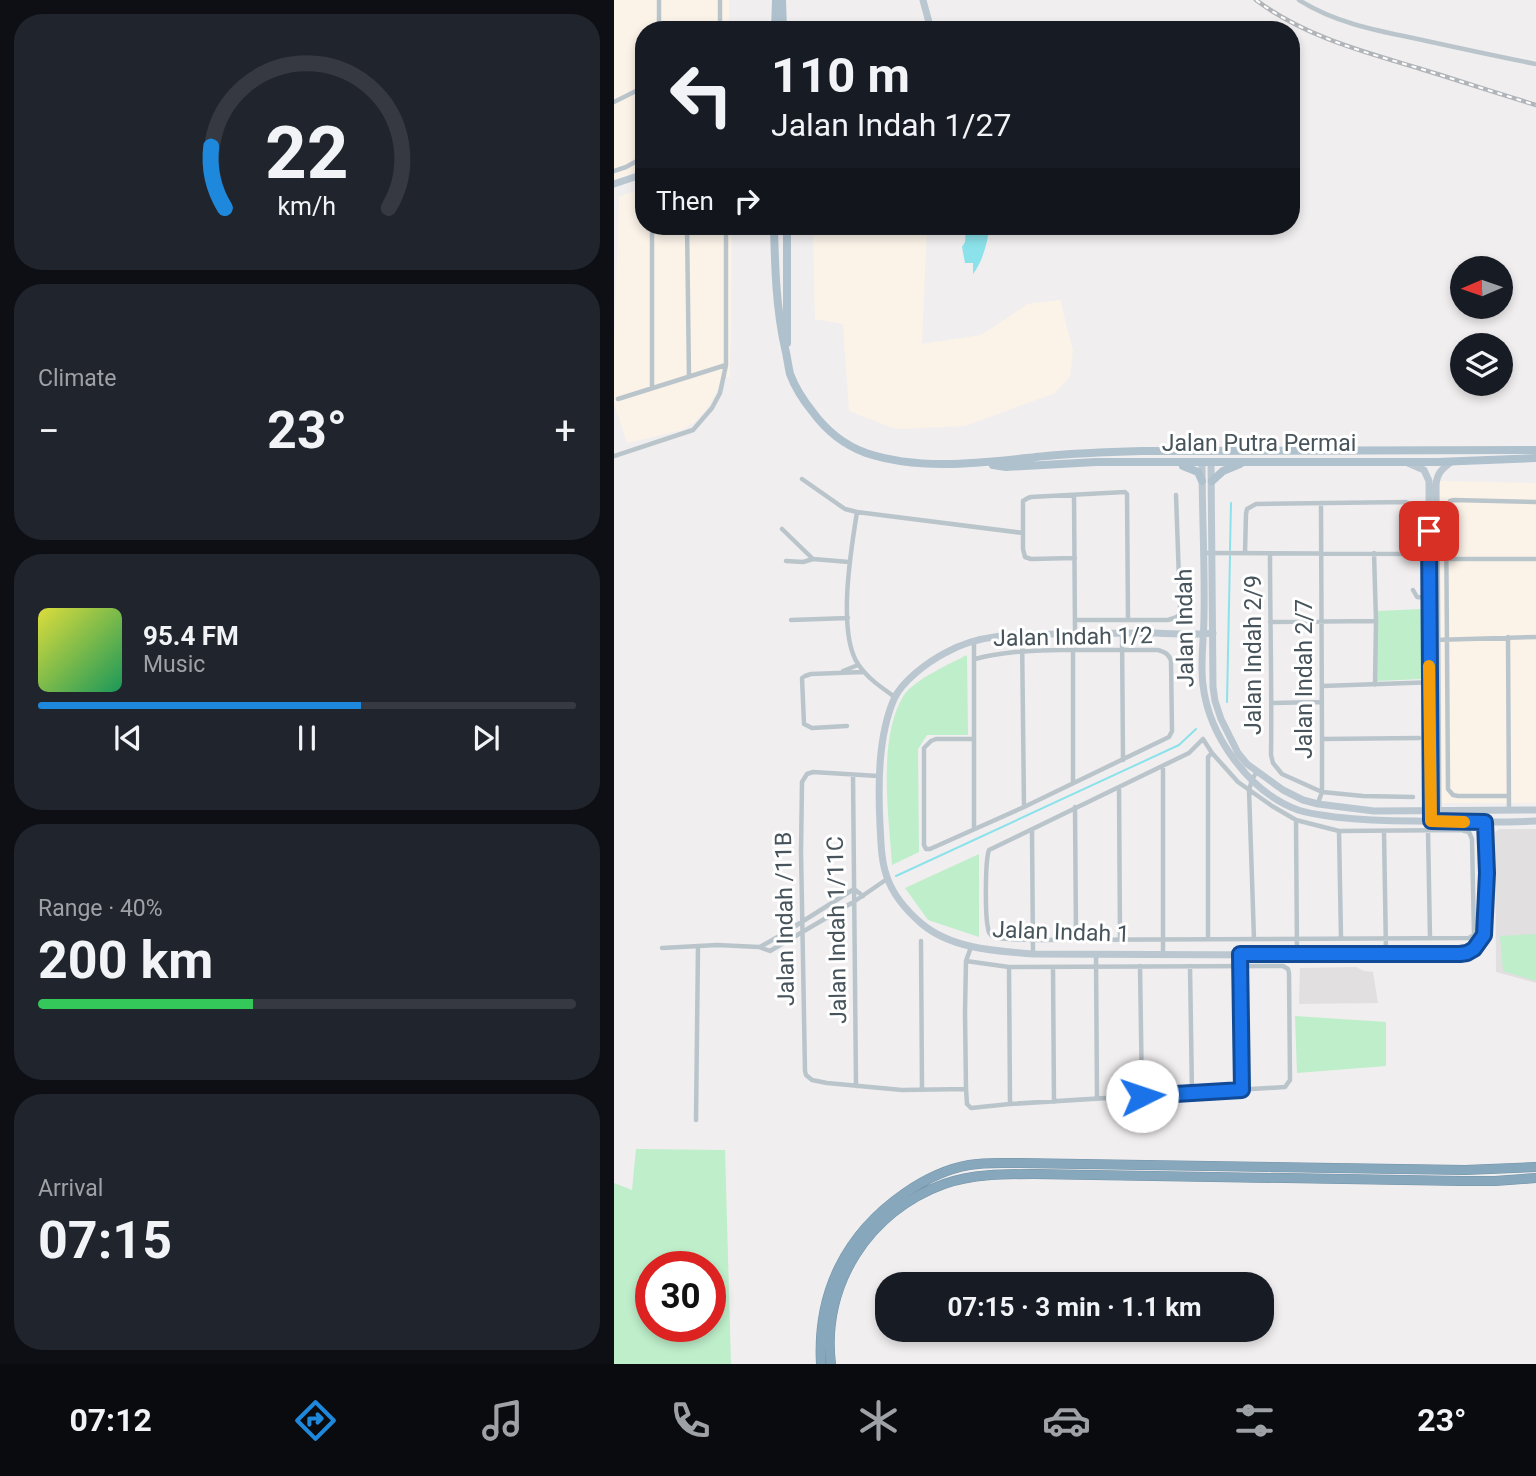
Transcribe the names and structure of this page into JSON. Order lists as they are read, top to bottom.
{
  "streets": {
    "main road": ["Jalan Putra Permai"],
    "street": [
      "Jalan Indah",
      "Jalan Indah 1/2",
      "Jalan Indah 2/9",
      "Jalan Indah 2/7",
      "Jalan Indah /11B",
      "Jalan Indah 1/11C",
      "Jalan Indah 1"
    ]
  },
  "crossings": [
    ["Jalan Putra Permai", "Jalan Indah"],
    ["Jalan Indah", "Jalan Indah 2/7"],
    ["Jalan Indah", "Jalan Indah 1"],
    ["Jalan Indah 2/9", "Jalan Indah 2/7"],
    ["Jalan Indah /11B", "Jalan Indah 1/11C"]
  ],
  "north": "left",
  "page": {
    "turn": ["110 m", "Jalan Indah 1/27"],
    "then": "Then",
    "tile": [
      "Climate",
      ["Range · 40%", "200 km"],
      ["Arrival", "07:15"]
    ],
    "heat": ["−", "23°", "+"],
    "song": ["95.4 FM", "Music"],
    "limit": "30",
    "trip": "07:15 · 3 min · 1.1 km",
    "tabs": ["07:12", "23°"],
    "gauge": ["22", "km/h"]
  }
}
